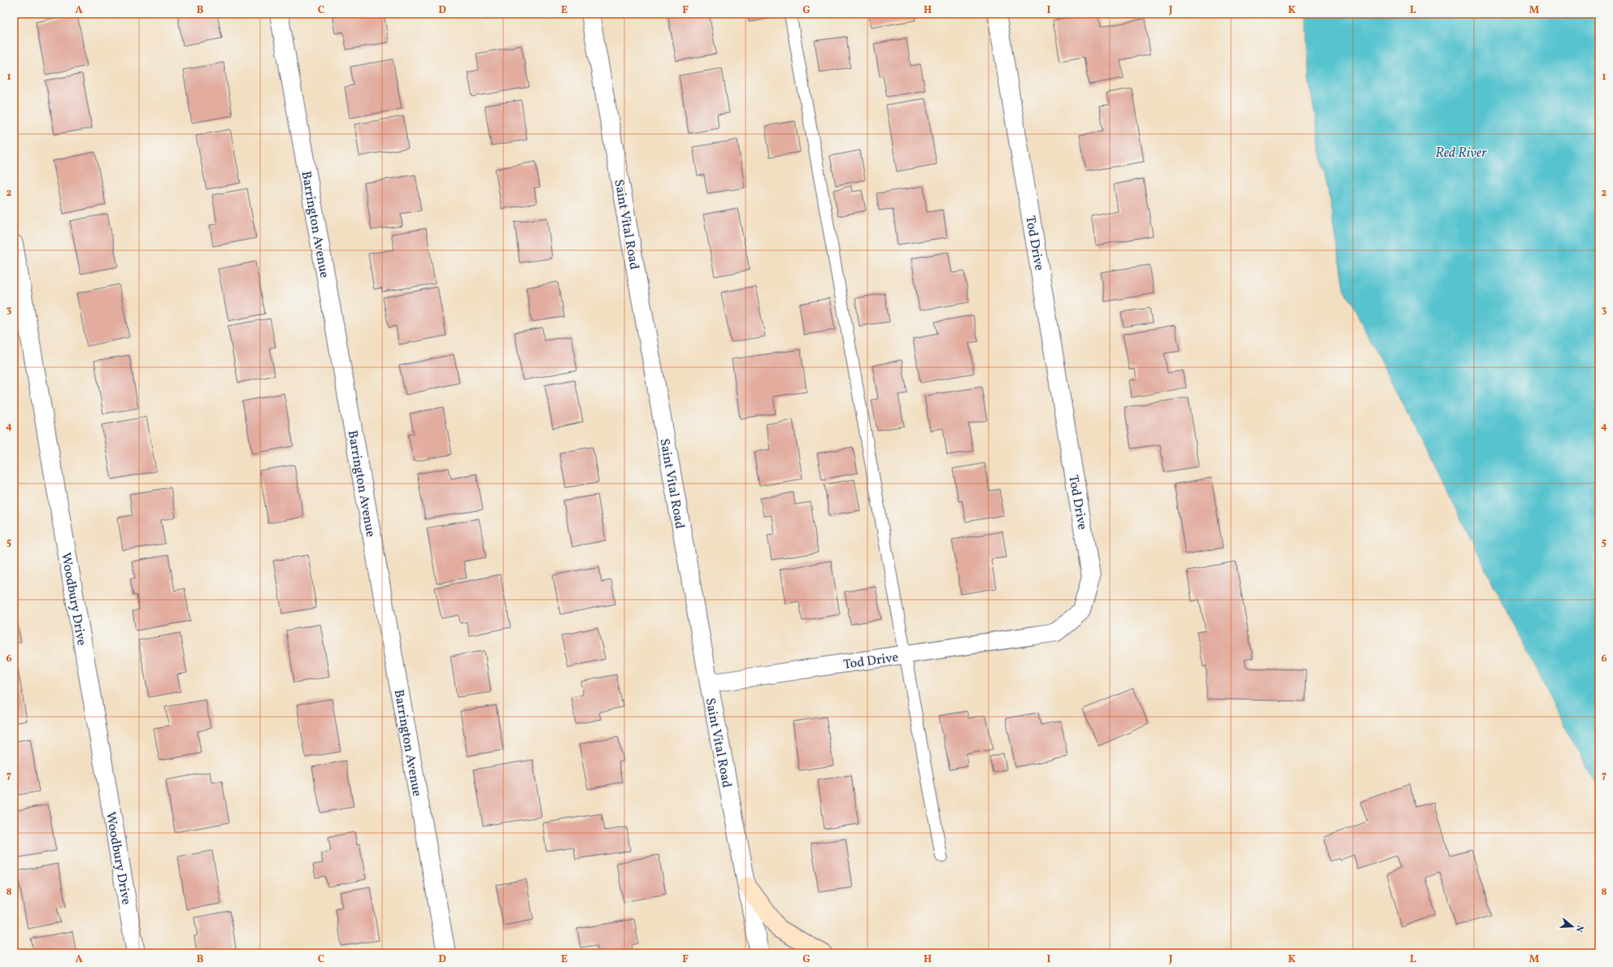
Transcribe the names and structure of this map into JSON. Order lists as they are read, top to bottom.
{
  "streets": {
    "street": [
      "Barrington Avenue",
      "Saint Vital Road",
      "Tod Drive",
      "Woodbury Drive"
    ]
  },
  "crossings": [
    ["Saint Vital Road", "Tod Drive"]
  ],
  "water": ["Red River"],
  "north": "right",
  "grid": {
    "columns": [
      "A",
      "B",
      "C",
      "D",
      "E",
      "F",
      "G",
      "H",
      "I",
      "J",
      "K",
      "L",
      "M"
    ],
    "rows": [
      "1",
      "2",
      "3",
      "4",
      "5",
      "6",
      "7",
      "8"
    ]
  }
}
